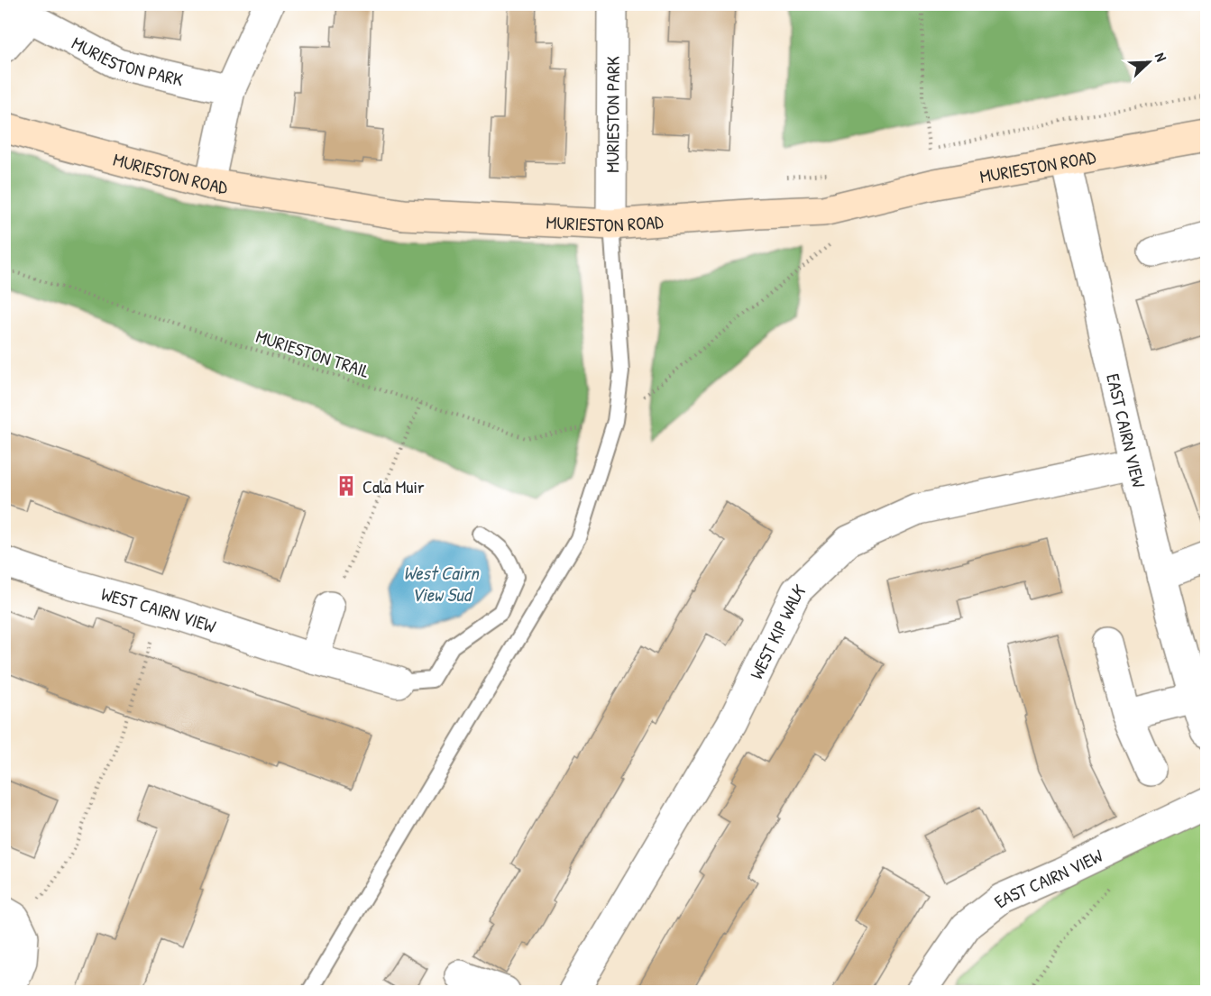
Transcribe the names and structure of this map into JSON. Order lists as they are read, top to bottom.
{
  "streets": {
    "street": [
      "MURIESTON PARK",
      "MURIESTON ROAD",
      "EAST CAIRN VIEW",
      "WEST CAIRN VIEW",
      "WEST KIP WALK"
    ],
    "path": ["MURIESTON TRAIL"]
  },
  "crossings": [
    ["MURIESTON PARK", "MURIESTON ROAD"],
    ["MURIESTON ROAD", "EAST CAIRN VIEW"],
    ["EAST CAIRN VIEW", "WEST KIP WALK"]
  ],
  "water": ["West Cairn View Sud"],
  "places": {
    "building": ["Cala Muir"]
  },
  "north": "top right"
}
